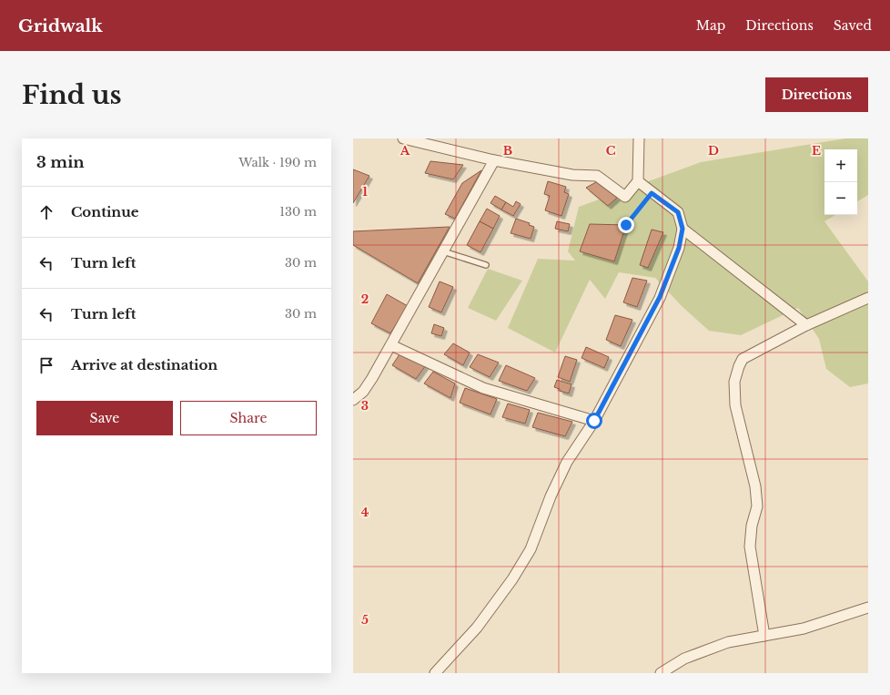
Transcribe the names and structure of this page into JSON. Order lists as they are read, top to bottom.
{
  "page": {
    "header": "Gridwalk",
    "nav": ["Map", "Directions", "Saved"],
    "buttons": [
      "Directions",
      ["Save", "Share"]
    ],
    "title": "Find us",
    "heading": ["3 min", "Walk · 190 m"],
    "map_buttons": ["+", "−"],
    "list": [
      ["Continue", "130 m"],
      ["Turn left", "30 m"],
      ["Turn left", "30 m"],
      "Arrive at destination"
    ]
  },
  "grid": {
    "columns": [
      "A",
      "B",
      "C",
      "D",
      "E"
    ],
    "rows": [
      "1",
      "2",
      "3",
      "4",
      "5"
    ]
  }
}
